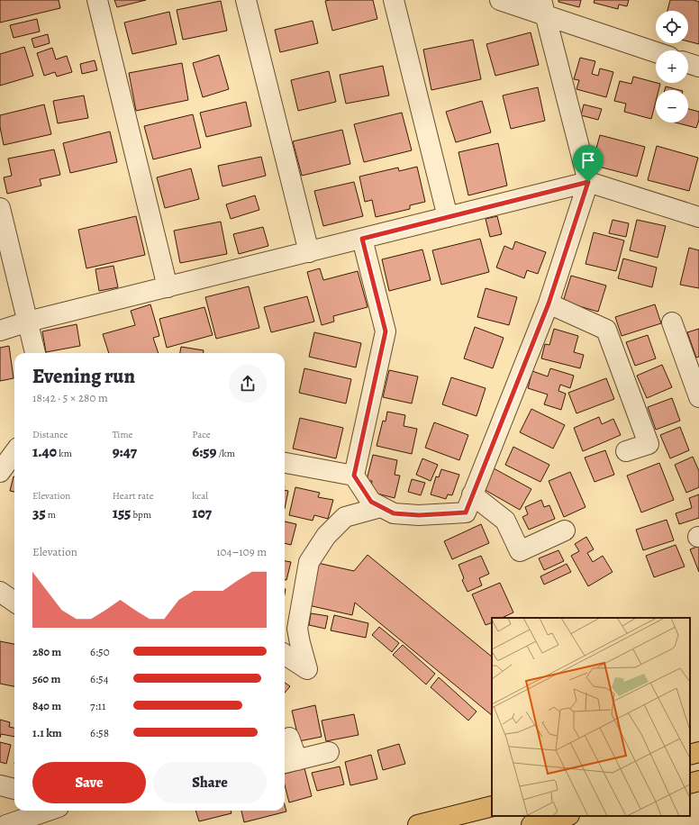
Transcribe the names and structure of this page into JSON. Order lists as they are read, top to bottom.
{
  "page": {
    "map_buttons": ["+", "−"],
    "heading": ["Evening run", "18:42 · 5 × 280 m"],
    "stats": [
      ["Distance", "1.40 km"],
      ["Time", "9:47"],
      ["Pace", "6:59 /km"],
      ["Elevation", "35 m"],
      ["Heart rate", "155 bpm"],
      ["kcal", "107"]
    ],
    "chart": ["Elevation", "104–109 m"],
    "list": [
      {
        "name": "280 m",
        "note": "6:50"
      },
      {
        "name": "560 m",
        "note": "6:54"
      },
      {
        "name": "840 m",
        "note": "7:11"
      },
      {
        "name": "1.1 km",
        "note": "6:58"
      }
    ],
    "buttons": ["Save", "Share"]
  }
}
